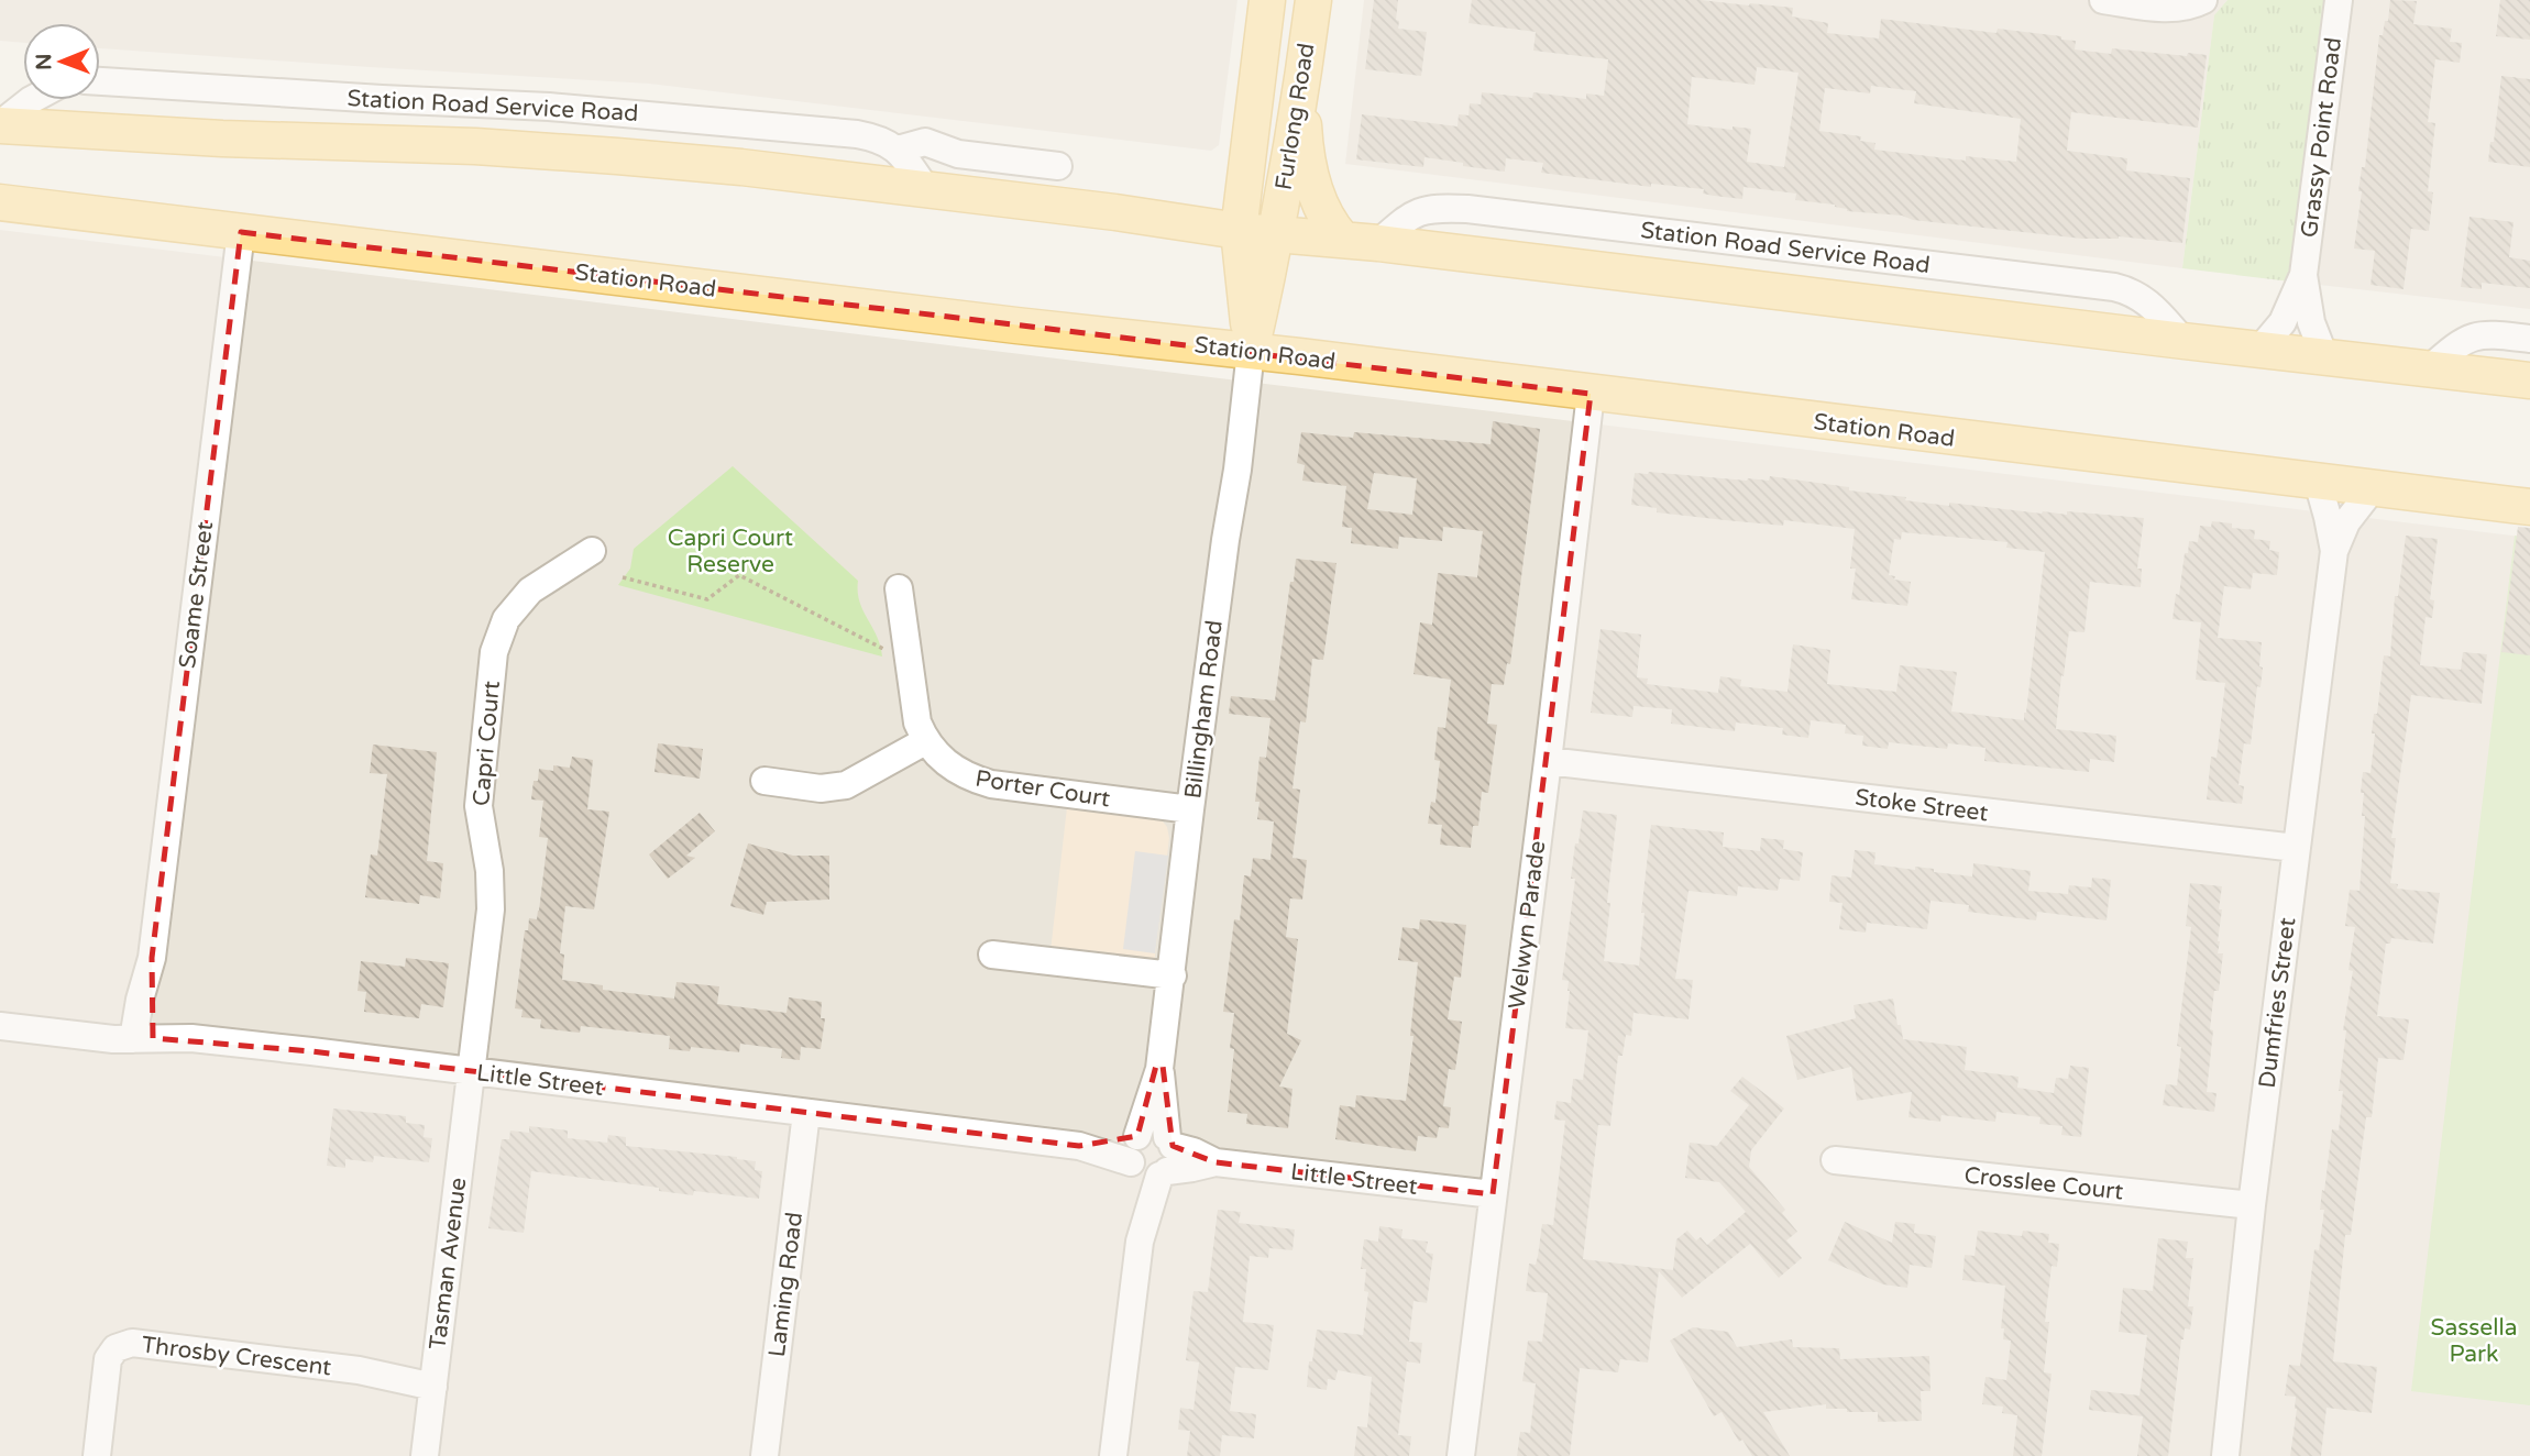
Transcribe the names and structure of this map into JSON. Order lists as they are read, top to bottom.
{
  "streets": {
    "main road": ["Furlong Road", "Station Road"],
    "street": [
      "Station Road Service Road",
      "Grassy Point Road",
      "Soame Street",
      "Billingham Road",
      "Capri Court",
      "Porter Court",
      "Stoke Street",
      "Welwyn Parade",
      "Dumfries Street",
      "Little Street",
      "Crosslee Court",
      "Tasman Avenue",
      "Laming Road",
      "Throsby Crescent"
    ]
  },
  "crossings": [
    ["Furlong Road", "Station Road"],
    ["Furlong Road", "Billingham Road"],
    ["Station Road", "Soame Street"],
    ["Station Road", "Billingham Road"],
    ["Station Road", "Welwyn Parade"],
    ["Station Road", "Dumfries Street"],
    ["Soame Street", "Little Street"],
    ["Billingham Road", "Porter Court"],
    ["Billingham Road", "Little Street"],
    ["Capri Court", "Little Street"],
    ["Capri Court", "Tasman Avenue"],
    ["Stoke Street", "Welwyn Parade"],
    ["Stoke Street", "Dumfries Street"],
    ["Welwyn Parade", "Little Street"],
    ["Dumfries Street", "Crosslee Court"],
    ["Little Street", "Tasman Avenue"],
    ["Little Street", "Laming Road"],
    ["Tasman Avenue", "Throsby Crescent"]
  ],
  "parks": ["Capri Court Reserve", "Sassella Park"],
  "north": "left"
}
